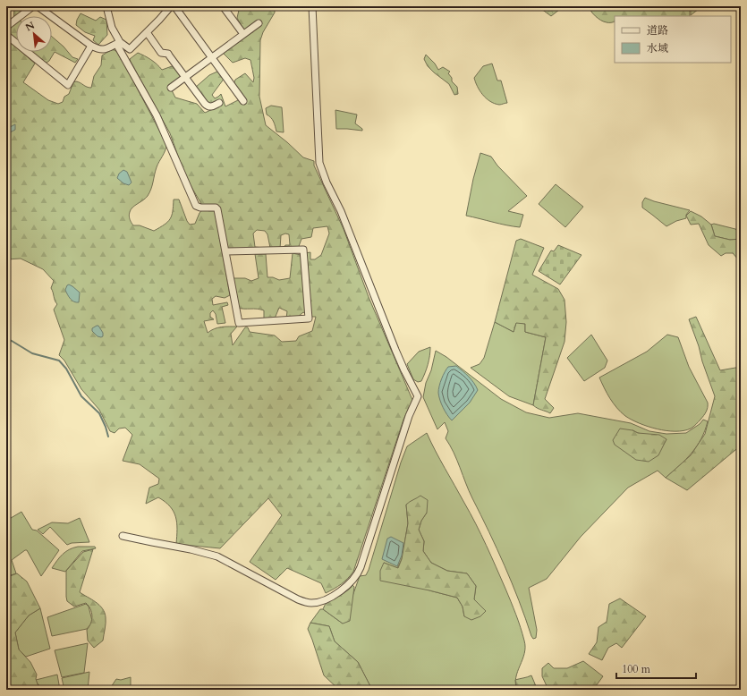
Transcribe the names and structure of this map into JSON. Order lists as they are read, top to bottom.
{
  "legend": ["道路", "水域"],
  "scale_bar": "100 m",
  "north": "top left"
}
